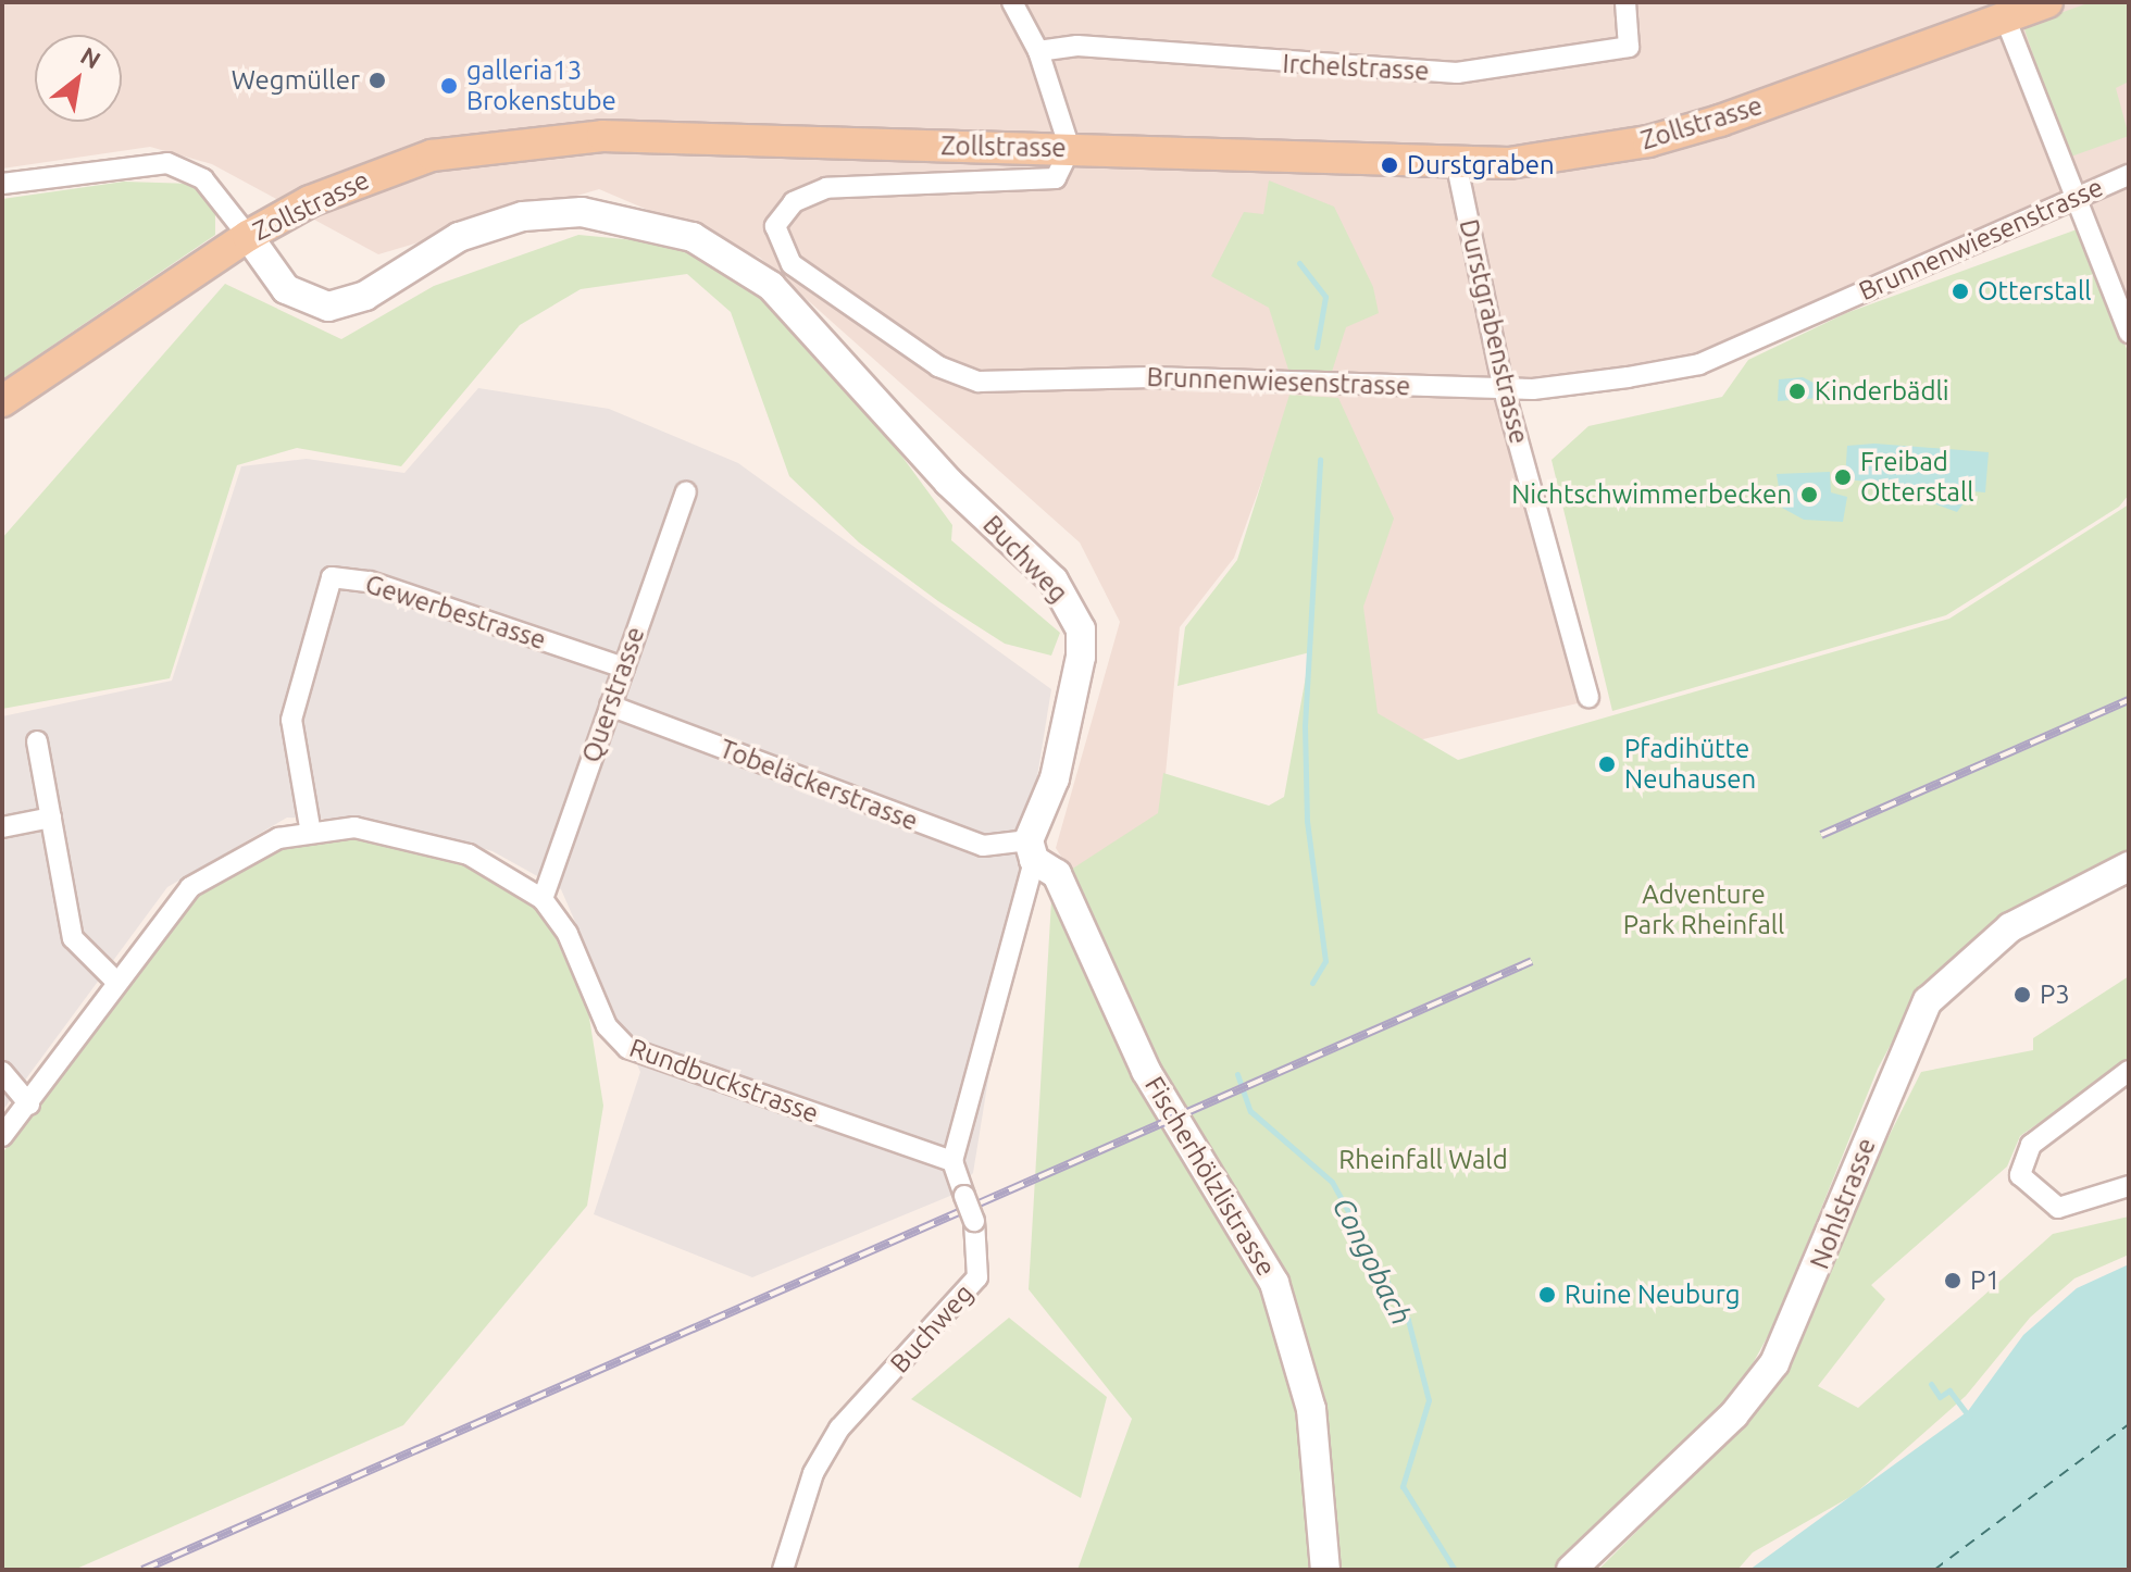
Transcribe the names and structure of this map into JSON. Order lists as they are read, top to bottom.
{
  "streets": {
    "main road": ["Zollstrasse"],
    "street": [
      "Irchelstrasse",
      "Brunnenwiesenstrasse",
      "Durstgrabenstrasse",
      "Buchweg",
      "Gewerbestrasse",
      "Querstrasse",
      "Tobeläckerstrasse",
      "Rundbuckstrasse",
      "Fischerhölzlistrasse",
      "Nohlstrasse"
    ]
  },
  "crossings": [
    ["Zollstrasse", "Brunnenwiesenstrasse"],
    ["Zollstrasse", "Durstgrabenstrasse"],
    ["Zollstrasse", "Buchweg"],
    ["Brunnenwiesenstrasse", "Durstgrabenstrasse"],
    ["Buchweg", "Tobeläckerstrasse"],
    ["Buchweg", "Rundbuckstrasse"],
    ["Buchweg", "Fischerhölzlistrasse"],
    ["Gewerbestrasse", "Querstrasse"],
    ["Gewerbestrasse", "Rundbuckstrasse"],
    ["Querstrasse", "Tobeläckerstrasse"],
    ["Querstrasse", "Rundbuckstrasse"],
    ["Tobeläckerstrasse", "Fischerhölzlistrasse"]
  ],
  "water": ["Congobach"],
  "parks": ["Adventure Park Rheinfall", "Rheinfall Wald"],
  "places": [
    "Wegmüller",
    "galleria13 Brokenstube",
    "Durstgraben",
    "Otterstall",
    "Kinderbädli",
    "Freibad Otterstall",
    "Nichtschwimmerbecken",
    "Pfadihütte Neuhausen",
    "P3",
    "P1",
    "Ruine Neuburg"
  ],
  "north": "top right"
}
